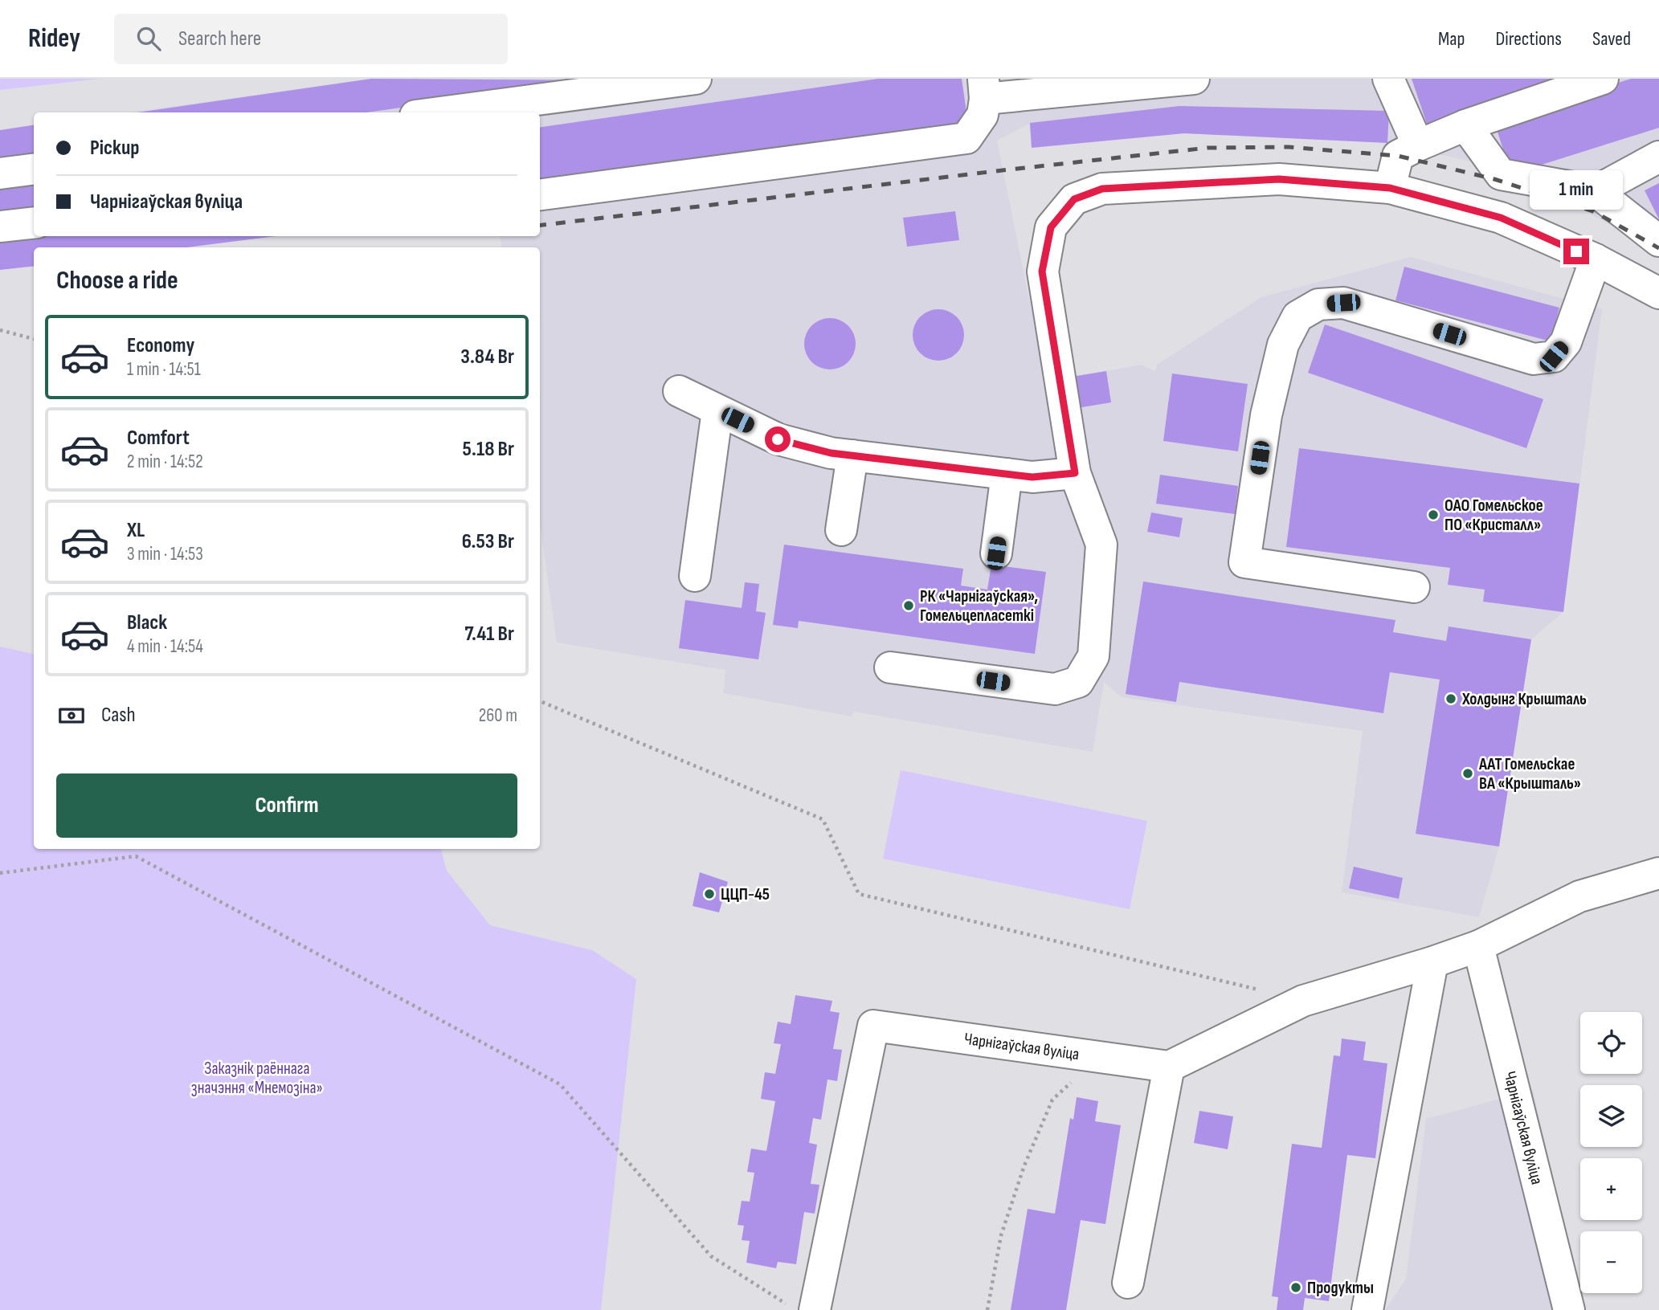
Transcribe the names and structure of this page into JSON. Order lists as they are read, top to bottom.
{
  "streets": {
    "street": ["Чарнігаўская вуліца"]
  },
  "parks": ["Заказнік раённага значэння «Мнемозіна»"],
  "places": [
    "ОАО Гомельское ПО «Кристалл»",
    "РК «Чарнігаўская», Гомельцепласеткі",
    "Холдынг Крышталь",
    "ААТ Гомельскае ВА «Крышталь»",
    "ЦЦП-45",
    "Продукты"
  ],
  "page": {
    "header": "Ridey",
    "search": "Search here",
    "nav": ["Map", "Directions", "Saved"],
    "banner": ["Pickup", "Чарнігаўская вуліца"],
    "bubble": "1 min",
    "heading": "Choose a ride",
    "list": [
      {
        "name": "Economy",
        "note": "1 min · 14:51",
        "value": "3.84 Br"
      },
      {
        "name": "Comfort",
        "note": "2 min · 14:52",
        "value": "5.18 Br"
      },
      {
        "name": "XL",
        "note": "3 min · 14:53",
        "value": "6.53 Br"
      },
      {
        "name": "Black",
        "note": "4 min · 14:54",
        "value": "7.41 Br"
      }
    ],
    "pay": ["Cash", "260 m"],
    "buttons": "Confirm",
    "map_buttons": ["+", "−"]
  }
}
